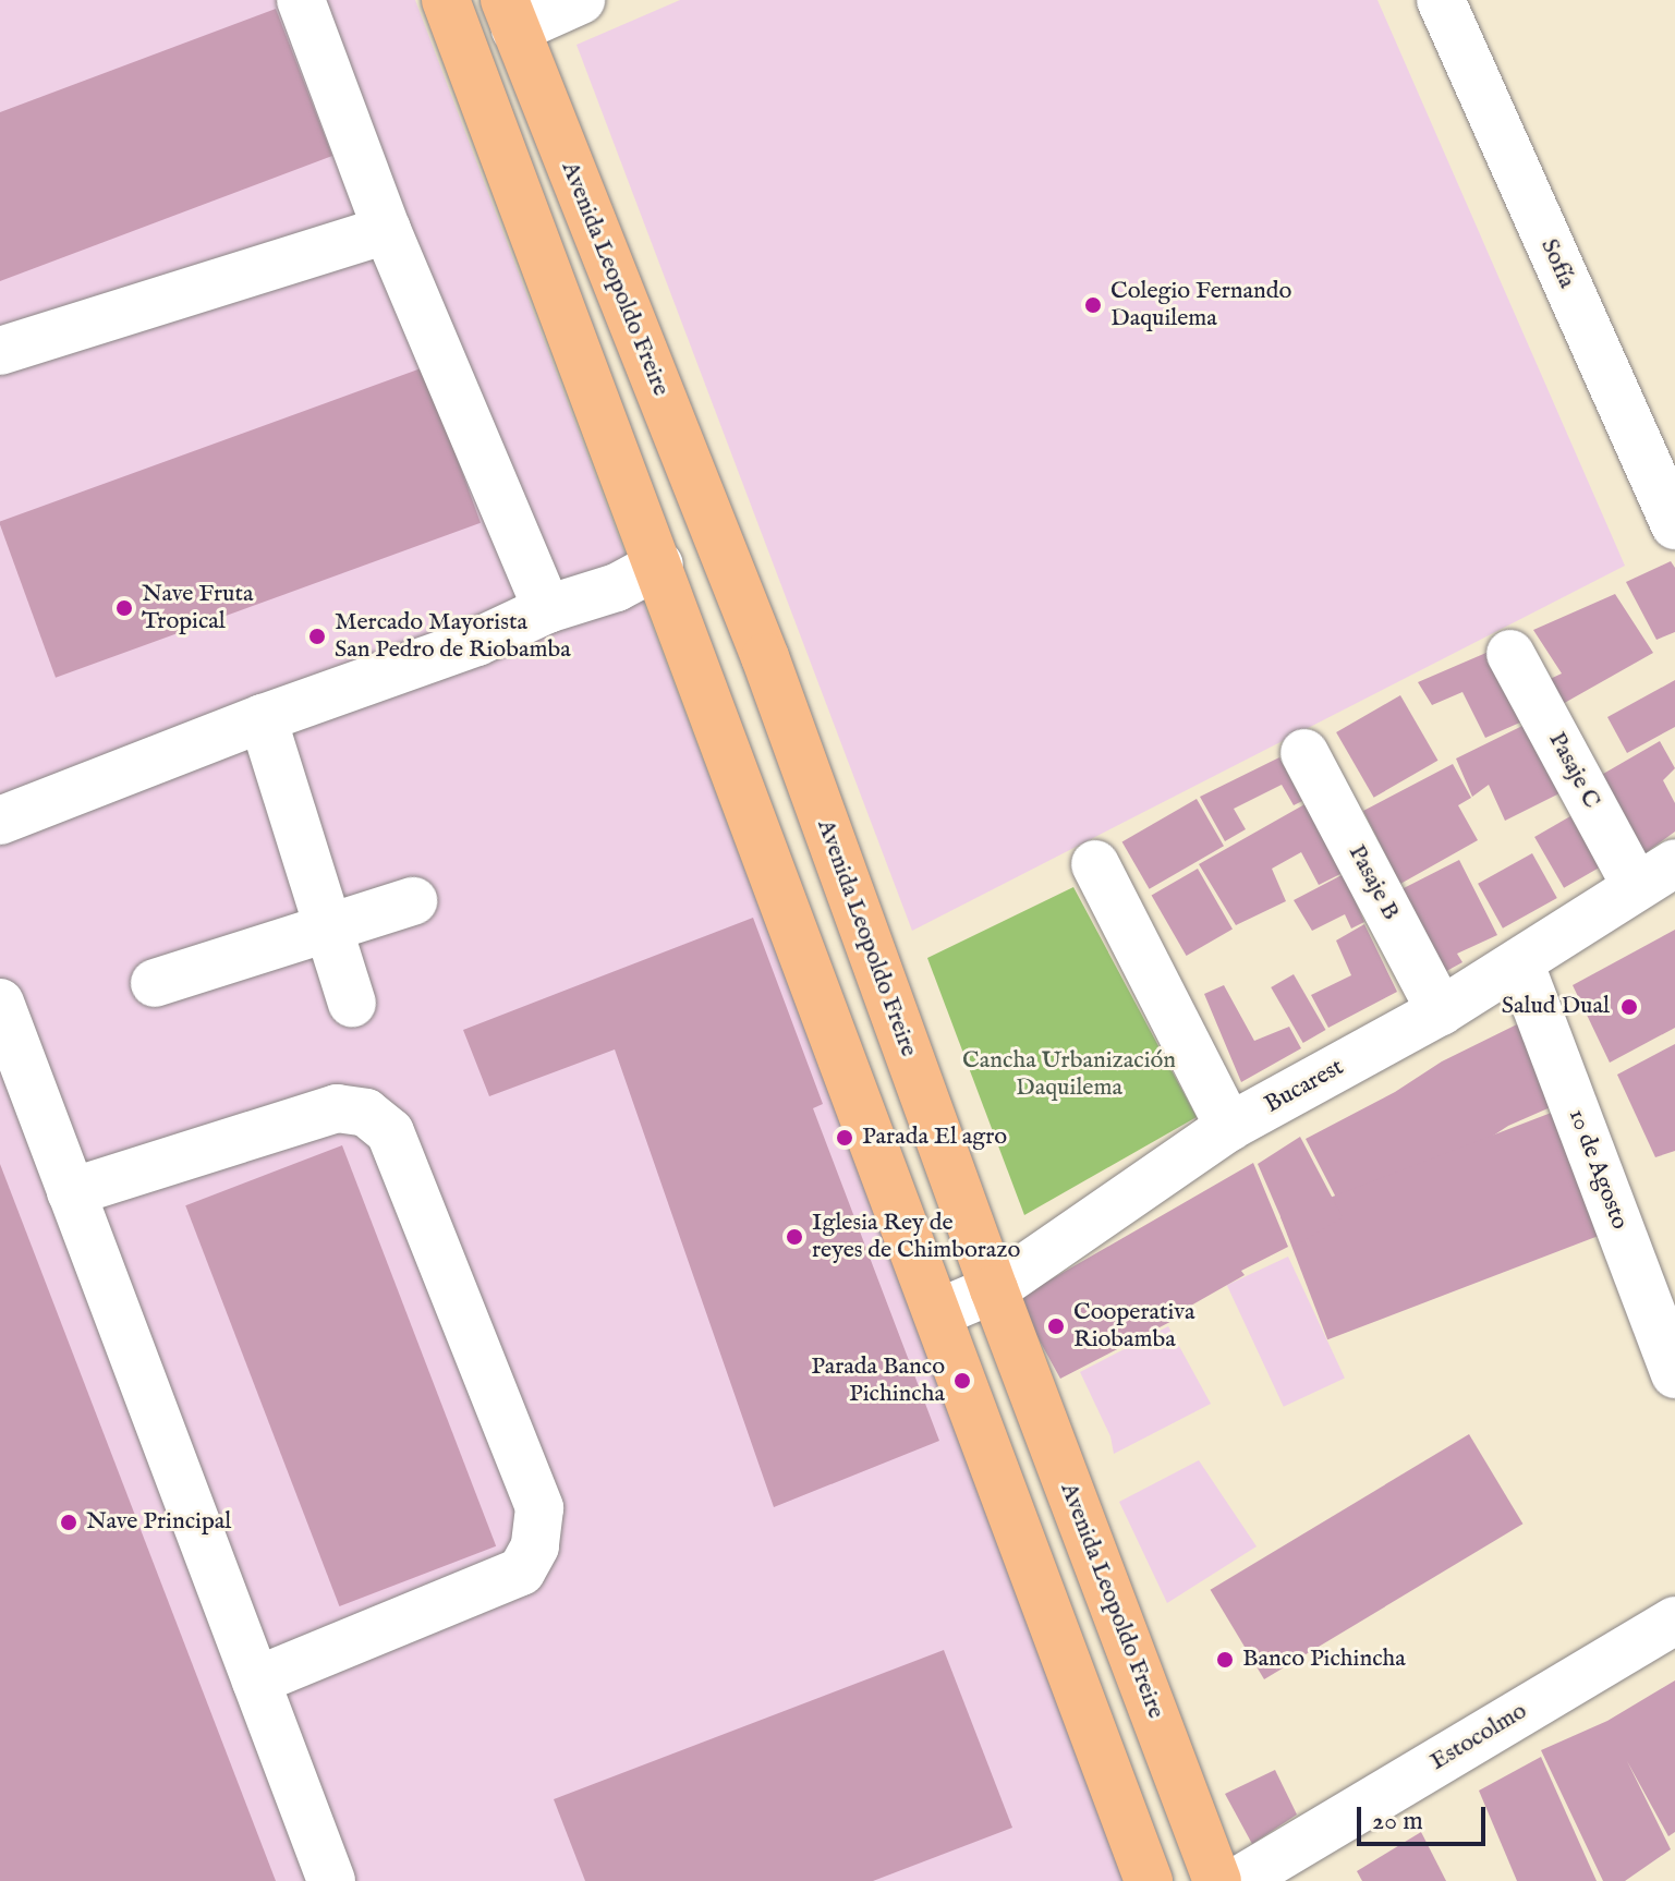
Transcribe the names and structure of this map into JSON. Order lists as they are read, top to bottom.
{
  "streets": {
    "main road": ["Avenida Leopoldo Freire"],
    "street": [
      "Sofía",
      "Pasaje C",
      "Pasaje B",
      "Bucarest",
      "10 de Agosto",
      "Estocolmo"
    ]
  },
  "crossings": [
    ["Avenida Leopoldo Freire", "Bucarest"],
    ["Pasaje C", "Bucarest"],
    ["Pasaje B", "Bucarest"],
    ["Bucarest", "10 de Agosto"]
  ],
  "parks": ["Cancha Urbanización Daquilema"],
  "places": [
    "Colegio Fernando Daquilema",
    "Nave Fruta Tropical",
    "Mercado Mayorista San Pedro de Riobamba",
    "Salud Dual",
    "Parada El agro",
    "Iglesia Rey de reyes de Chimborazo",
    "Cooperativa Riobamba",
    "Parada Banco Pichincha",
    "Nave Principal",
    "Banco Pichincha"
  ],
  "scale_bar": "20 m"
}
